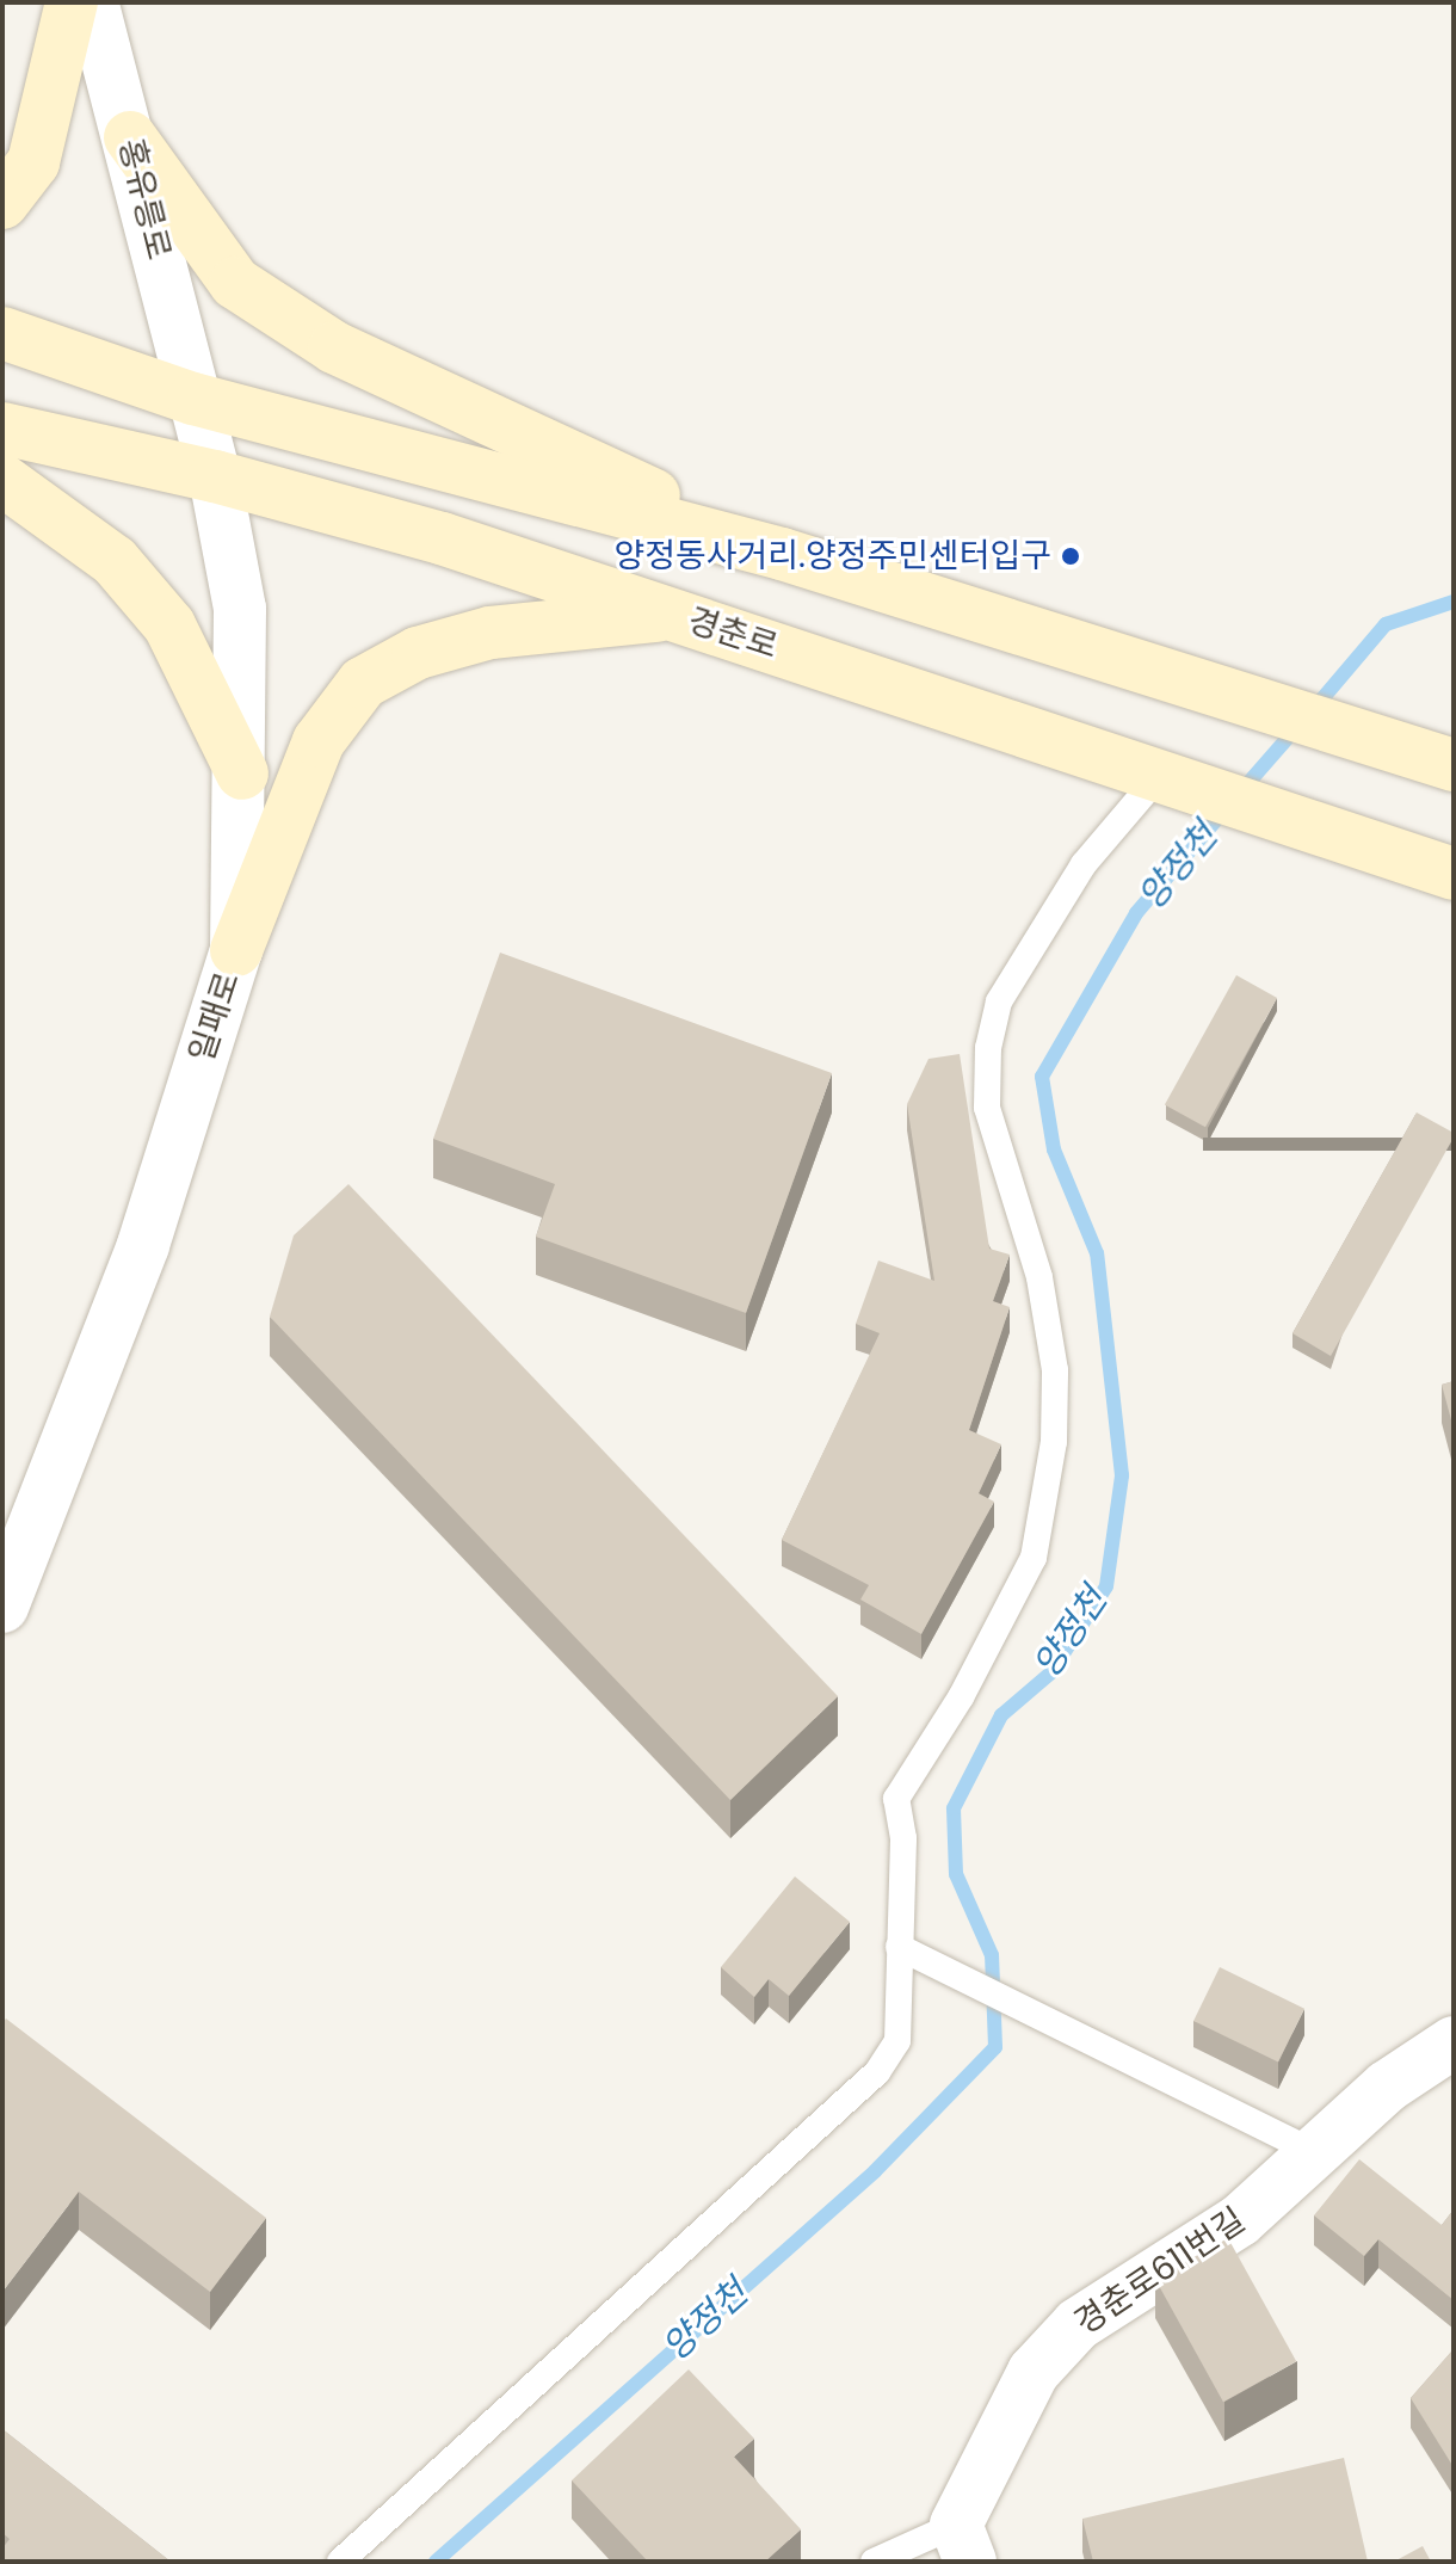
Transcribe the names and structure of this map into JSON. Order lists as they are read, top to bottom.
{
  "streets": {
    "main road": ["경춘로"],
    "street": ["홍유릉로", "일패로", "경춘로611번길"]
  },
  "crossings": [
    ["홍유릉로", "일패로"],
    ["경춘로", "일패로"]
  ],
  "water": ["양정천"],
  "places": ["양정동사거리.양정주민센터입구"]
}
